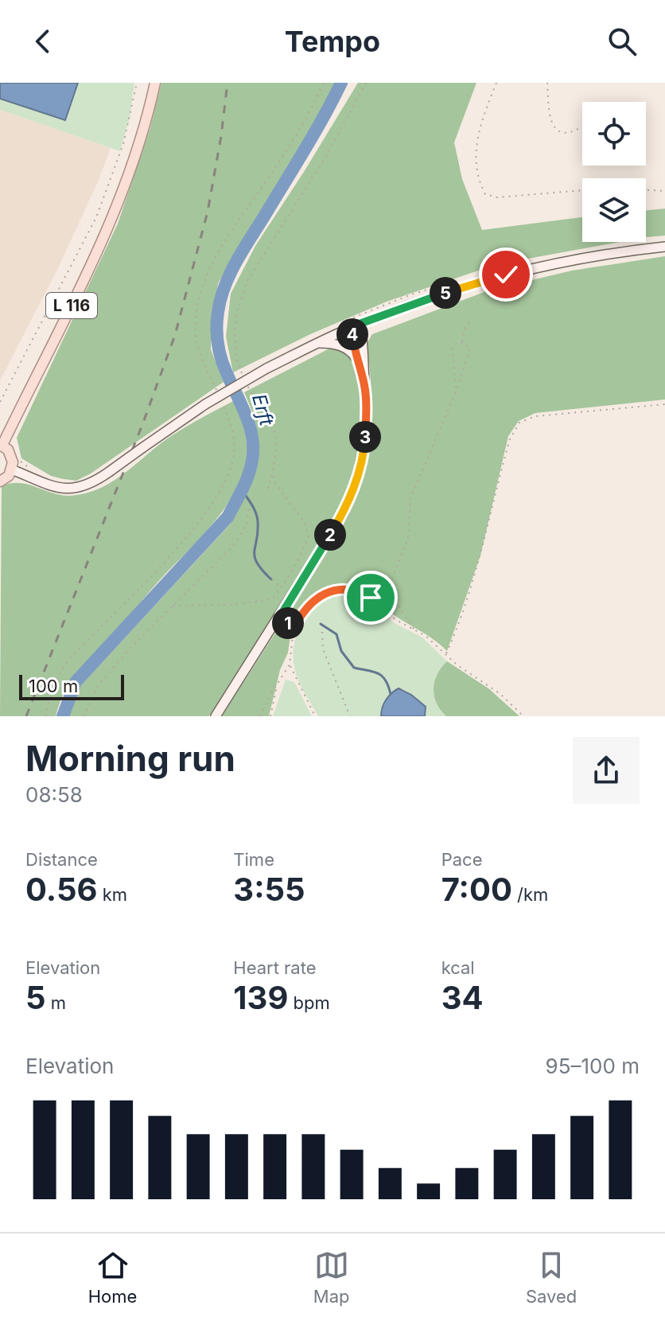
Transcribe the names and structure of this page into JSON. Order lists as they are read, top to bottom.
{
  "streets": {
    "main road": ["L 116"]
  },
  "water": ["Erft"],
  "scale_bar": "100 m",
  "page": {
    "header": "Tempo",
    "pins": [
      "5",
      "4",
      "3",
      "2",
      "1"
    ],
    "scale": "100 m",
    "heading": ["Morning run", "08:58"],
    "stats": [
      ["Distance", "0.56 km"],
      ["Time", "3:55"],
      ["Pace", "7:00 /km"],
      ["Elevation", "5 m"],
      ["Heart rate", "139 bpm"],
      ["kcal", "34"]
    ],
    "chart": ["Elevation", "95–100 m"],
    "tabs": ["Home", "Map", "Saved"]
  }
}
